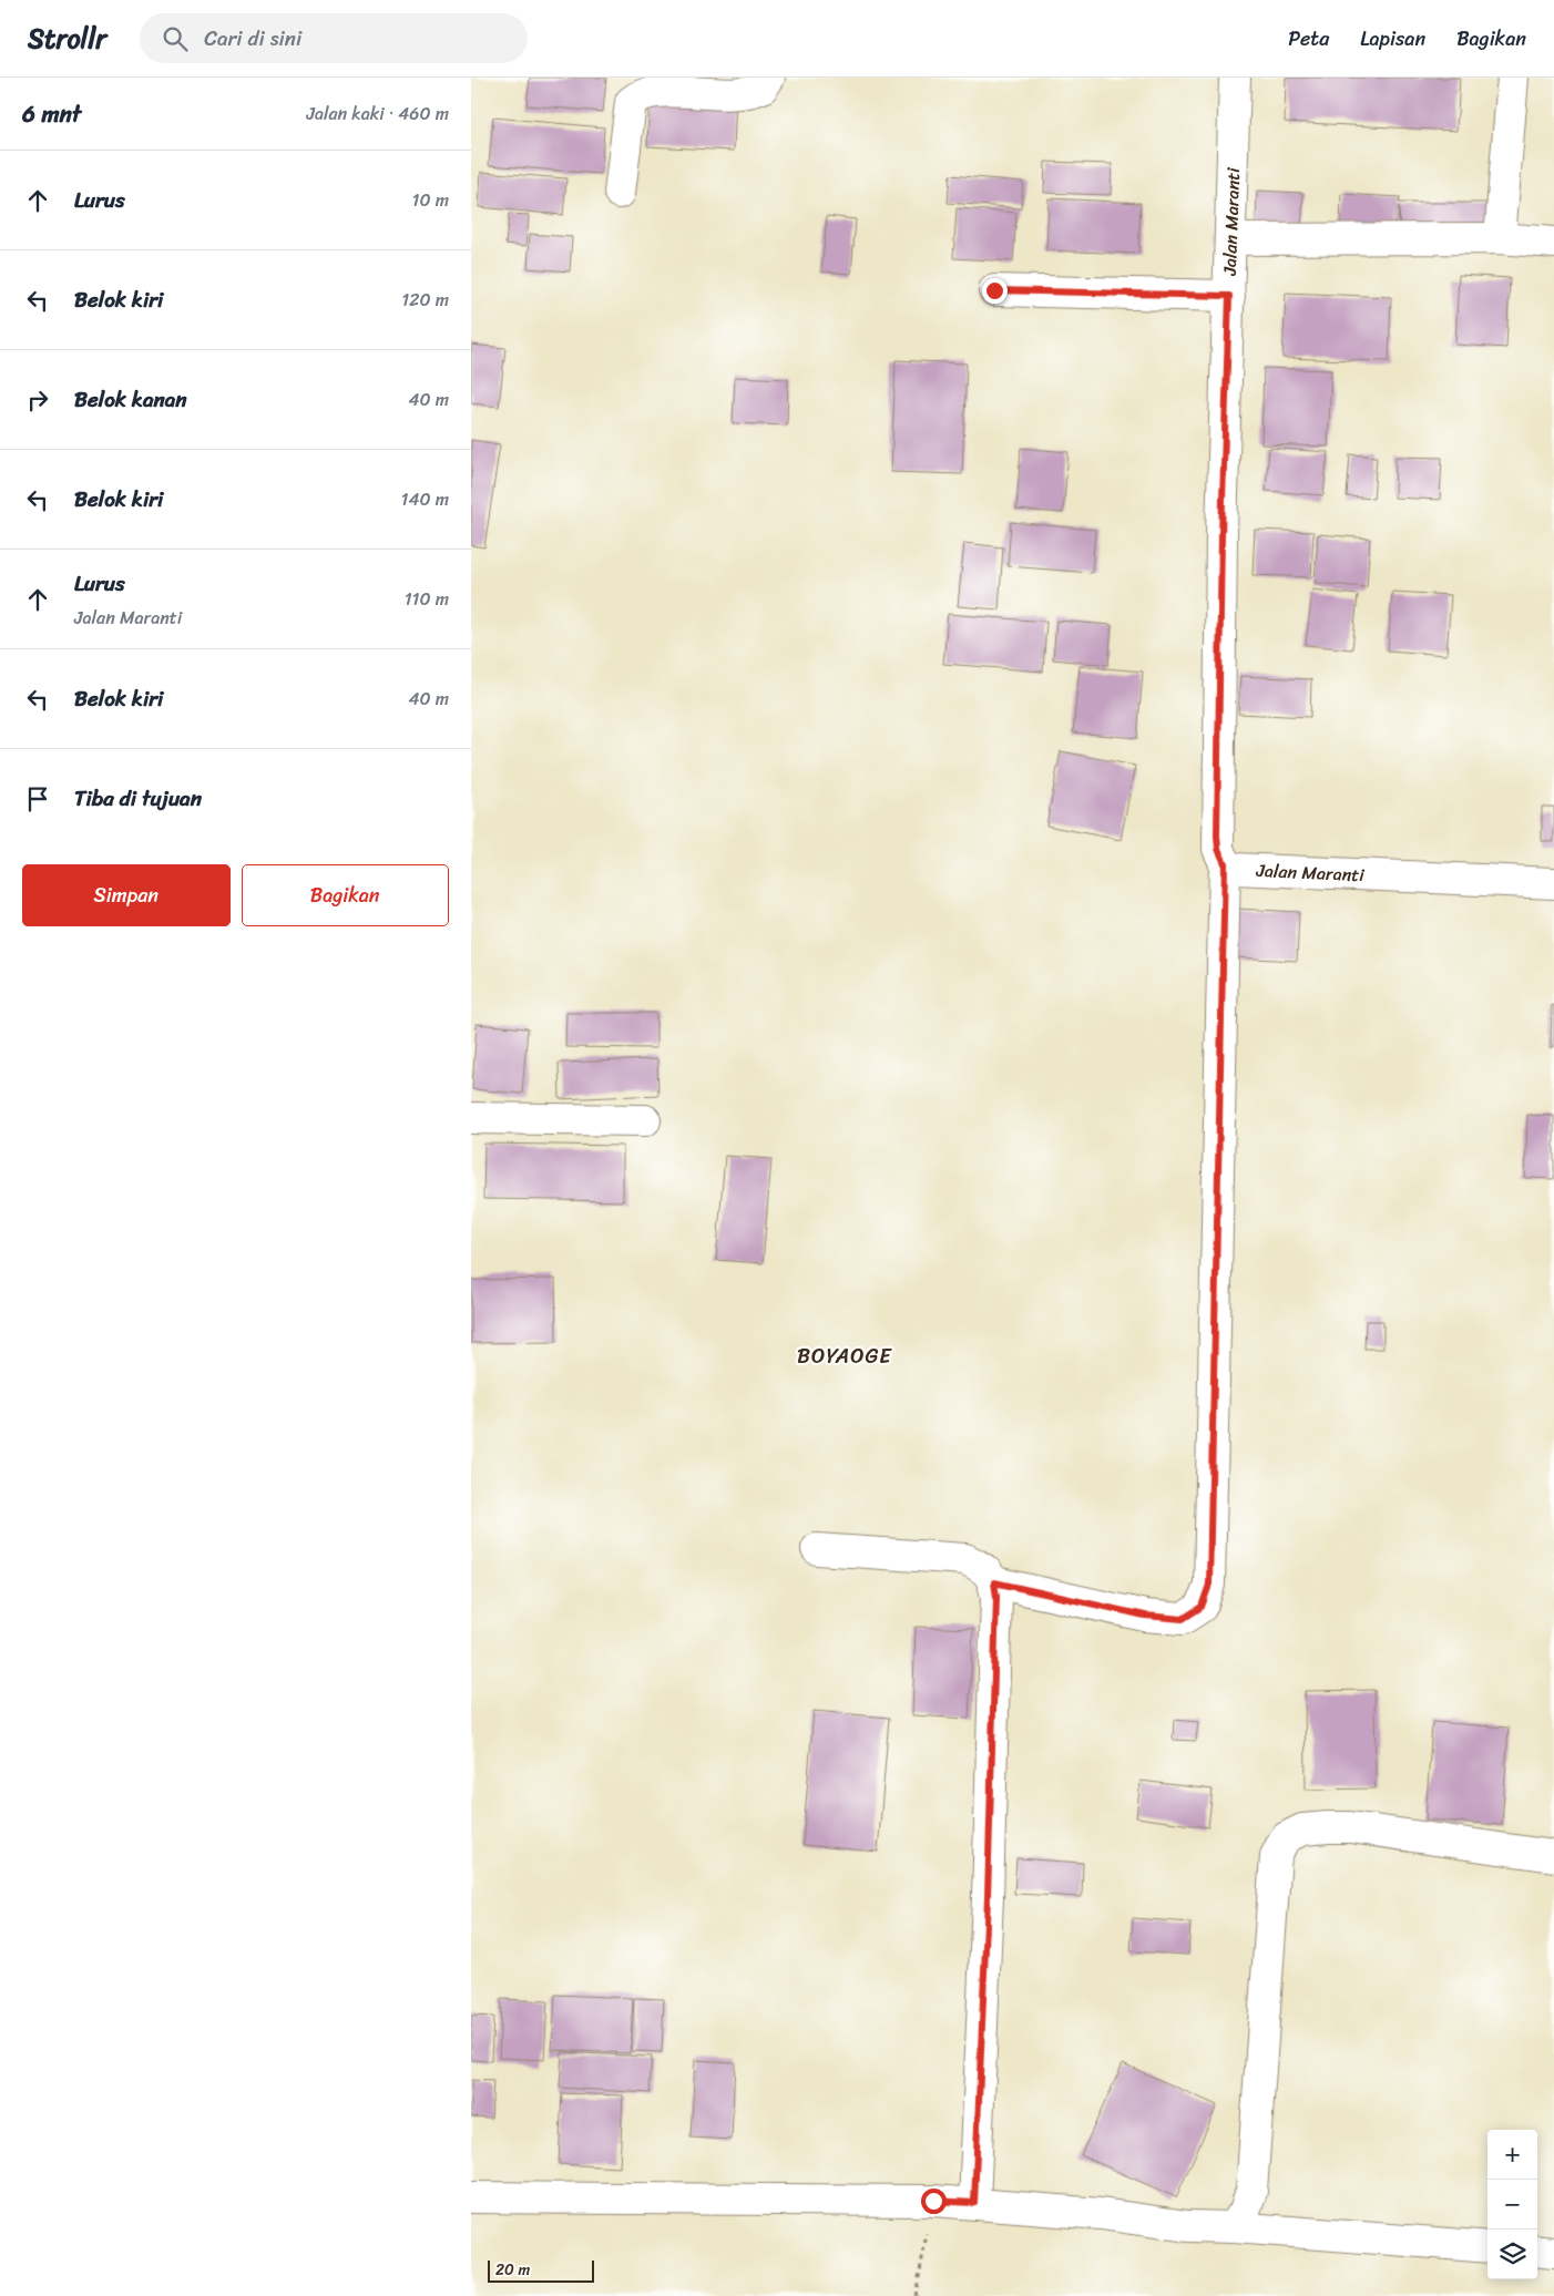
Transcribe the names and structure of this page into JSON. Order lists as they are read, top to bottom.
{
  "streets": {
    "street": ["Jalan Maranti"]
  },
  "districts": ["BOYAOGE"],
  "scale_bar": "20 m",
  "page": {
    "header": "Strollr",
    "search": "Cari di sini",
    "nav": ["Peta", "Lapisan", "Bagikan"],
    "heading": ["6 mnt", "Jalan kaki · 460 m"],
    "list": [
      ["Lurus", "10 m"],
      ["Belok kiri", "120 m"],
      ["Belok kanan", "40 m"],
      ["Belok kiri", "140 m"],
      ["Lurus", "Jalan Maranti", "110 m"],
      ["Belok kiri", "40 m"],
      "Tiba di tujuan"
    ],
    "buttons": ["Simpan", "Bagikan"],
    "map_buttons": ["+", "−"],
    "scale": "20 m"
  }
}
